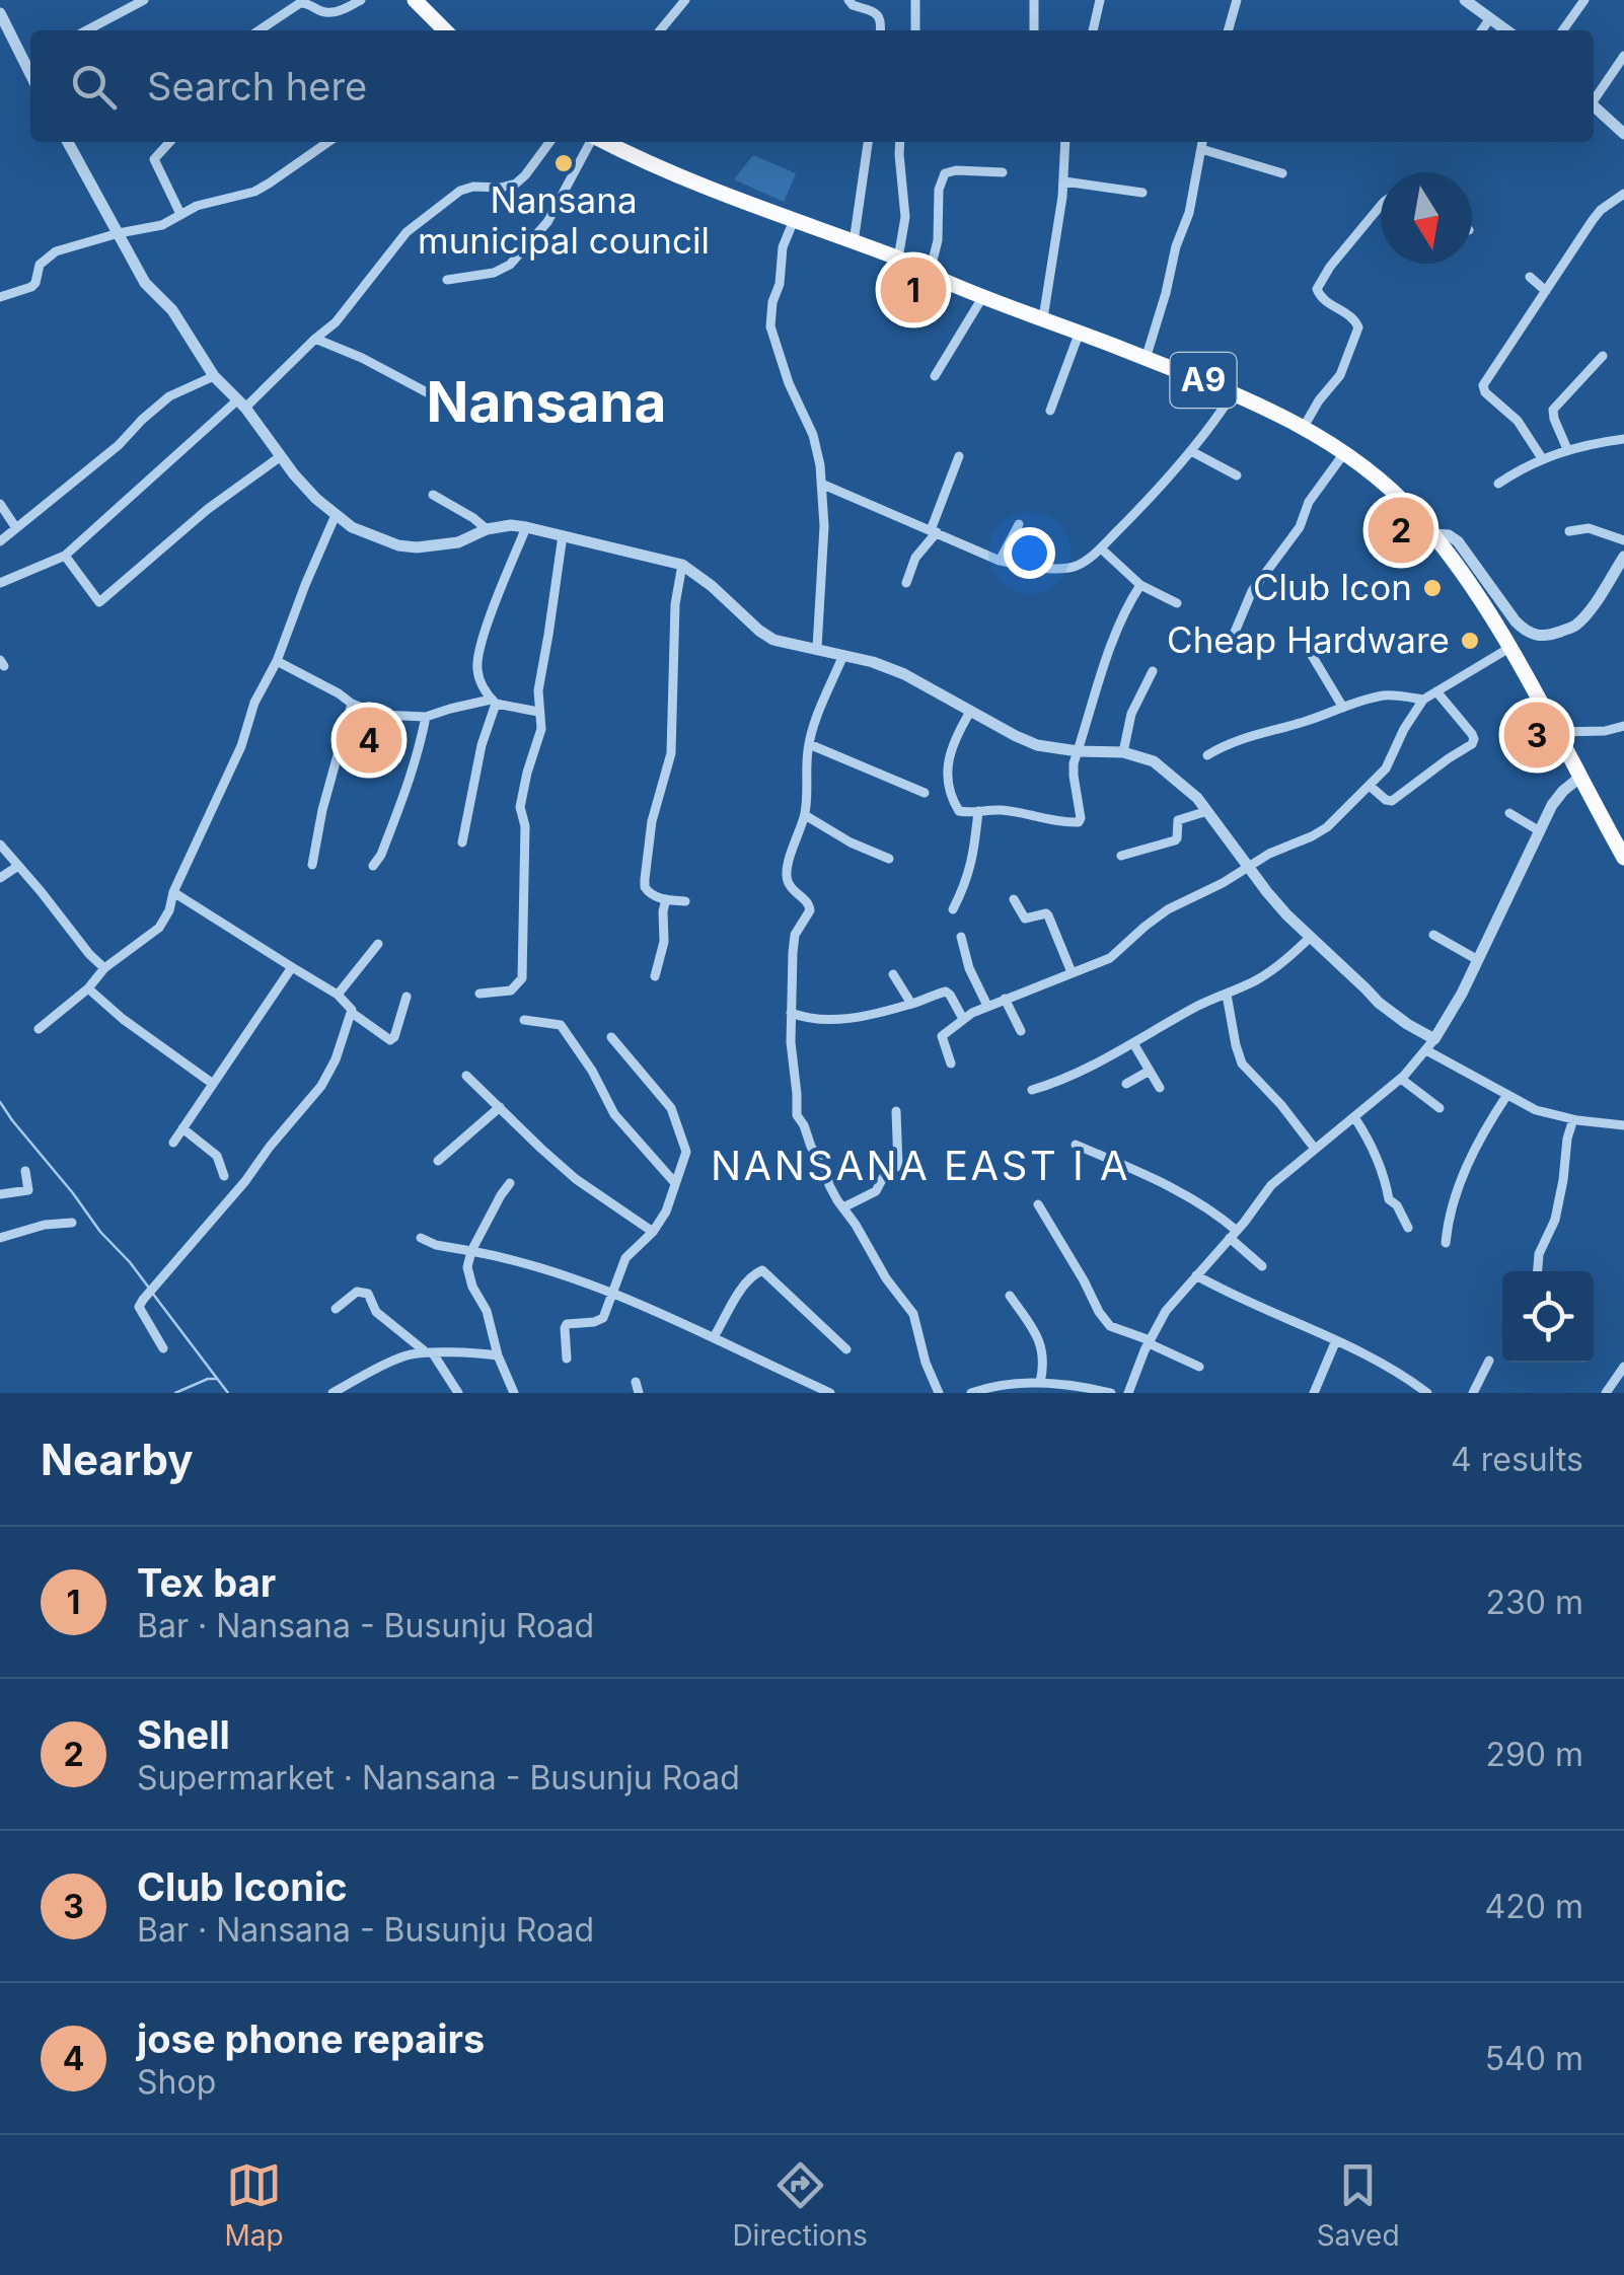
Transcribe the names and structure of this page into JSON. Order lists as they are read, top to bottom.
{
  "streets": {
    "main road": ["A9"]
  },
  "districts": ["Nansana", "NANSANA EAST I A"],
  "places": ["Nansana municipal council", "Club Icon", "Cheap Hardware"],
  "north": "bottom",
  "page": {
    "search": "Search here",
    "pins": [
      "1",
      "2",
      "3",
      "4"
    ],
    "heading": ["Nearby", "4 results"],
    "list": [
      {
        "mark": "1",
        "name": "Tex bar",
        "note": "Bar · Nansana - Busunju Road",
        "value": "230 m"
      },
      {
        "mark": "2",
        "name": "Shell",
        "note": "Supermarket · Nansana - Busunju Road",
        "value": "290 m"
      },
      {
        "mark": "3",
        "name": "Club Iconic",
        "note": "Bar · Nansana - Busunju Road",
        "value": "420 m"
      },
      {
        "mark": "4",
        "name": "jose phone repairs",
        "note": "Shop",
        "value": "540 m"
      }
    ],
    "nav": ["Map", "Directions", "Saved"]
  }
}
